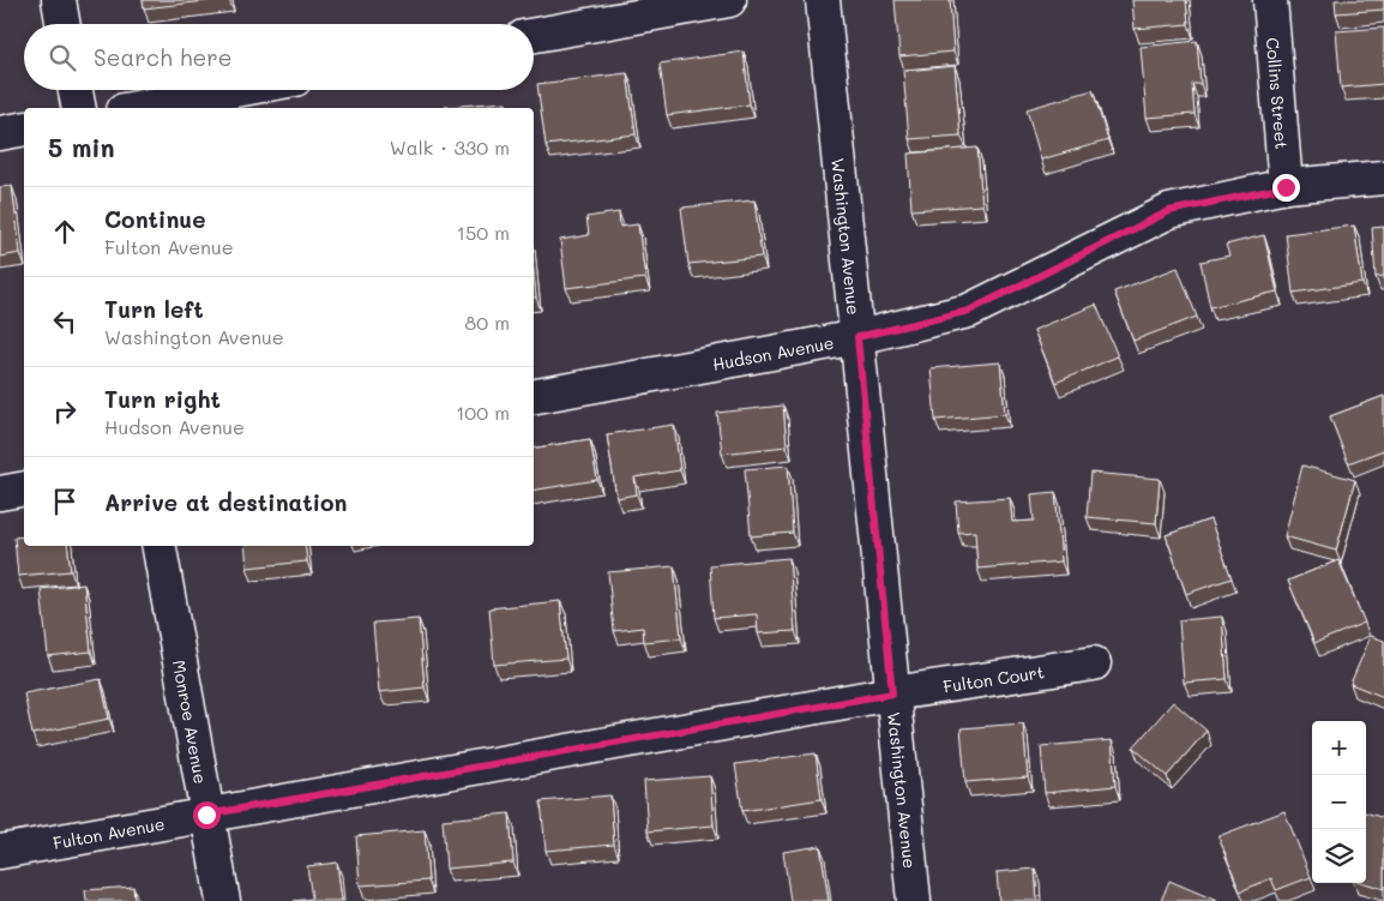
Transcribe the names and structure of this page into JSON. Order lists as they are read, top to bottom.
{
  "streets": {
    "street": [
      "Collins Street",
      "Washington Avenue",
      "Hudson Avenue",
      "Fulton Court",
      "Monroe Avenue",
      "Fulton Avenue"
    ]
  },
  "crossings": [
    ["Collins Street", "Hudson Avenue"],
    ["Washington Avenue", "Hudson Avenue"],
    ["Washington Avenue", "Fulton Court"],
    ["Washington Avenue", "Fulton Avenue"],
    ["Fulton Court", "Fulton Avenue"],
    ["Monroe Avenue", "Fulton Avenue"]
  ],
  "page": {
    "search": "Search here",
    "heading": ["5 min", "Walk · 330 m"],
    "list": [
      ["Continue", "Fulton Avenue", "150 m"],
      ["Turn left", "Washington Avenue", "80 m"],
      ["Turn right", "Hudson Avenue", "100 m"],
      "Arrive at destination"
    ],
    "map_buttons": ["+", "−"]
  }
}
